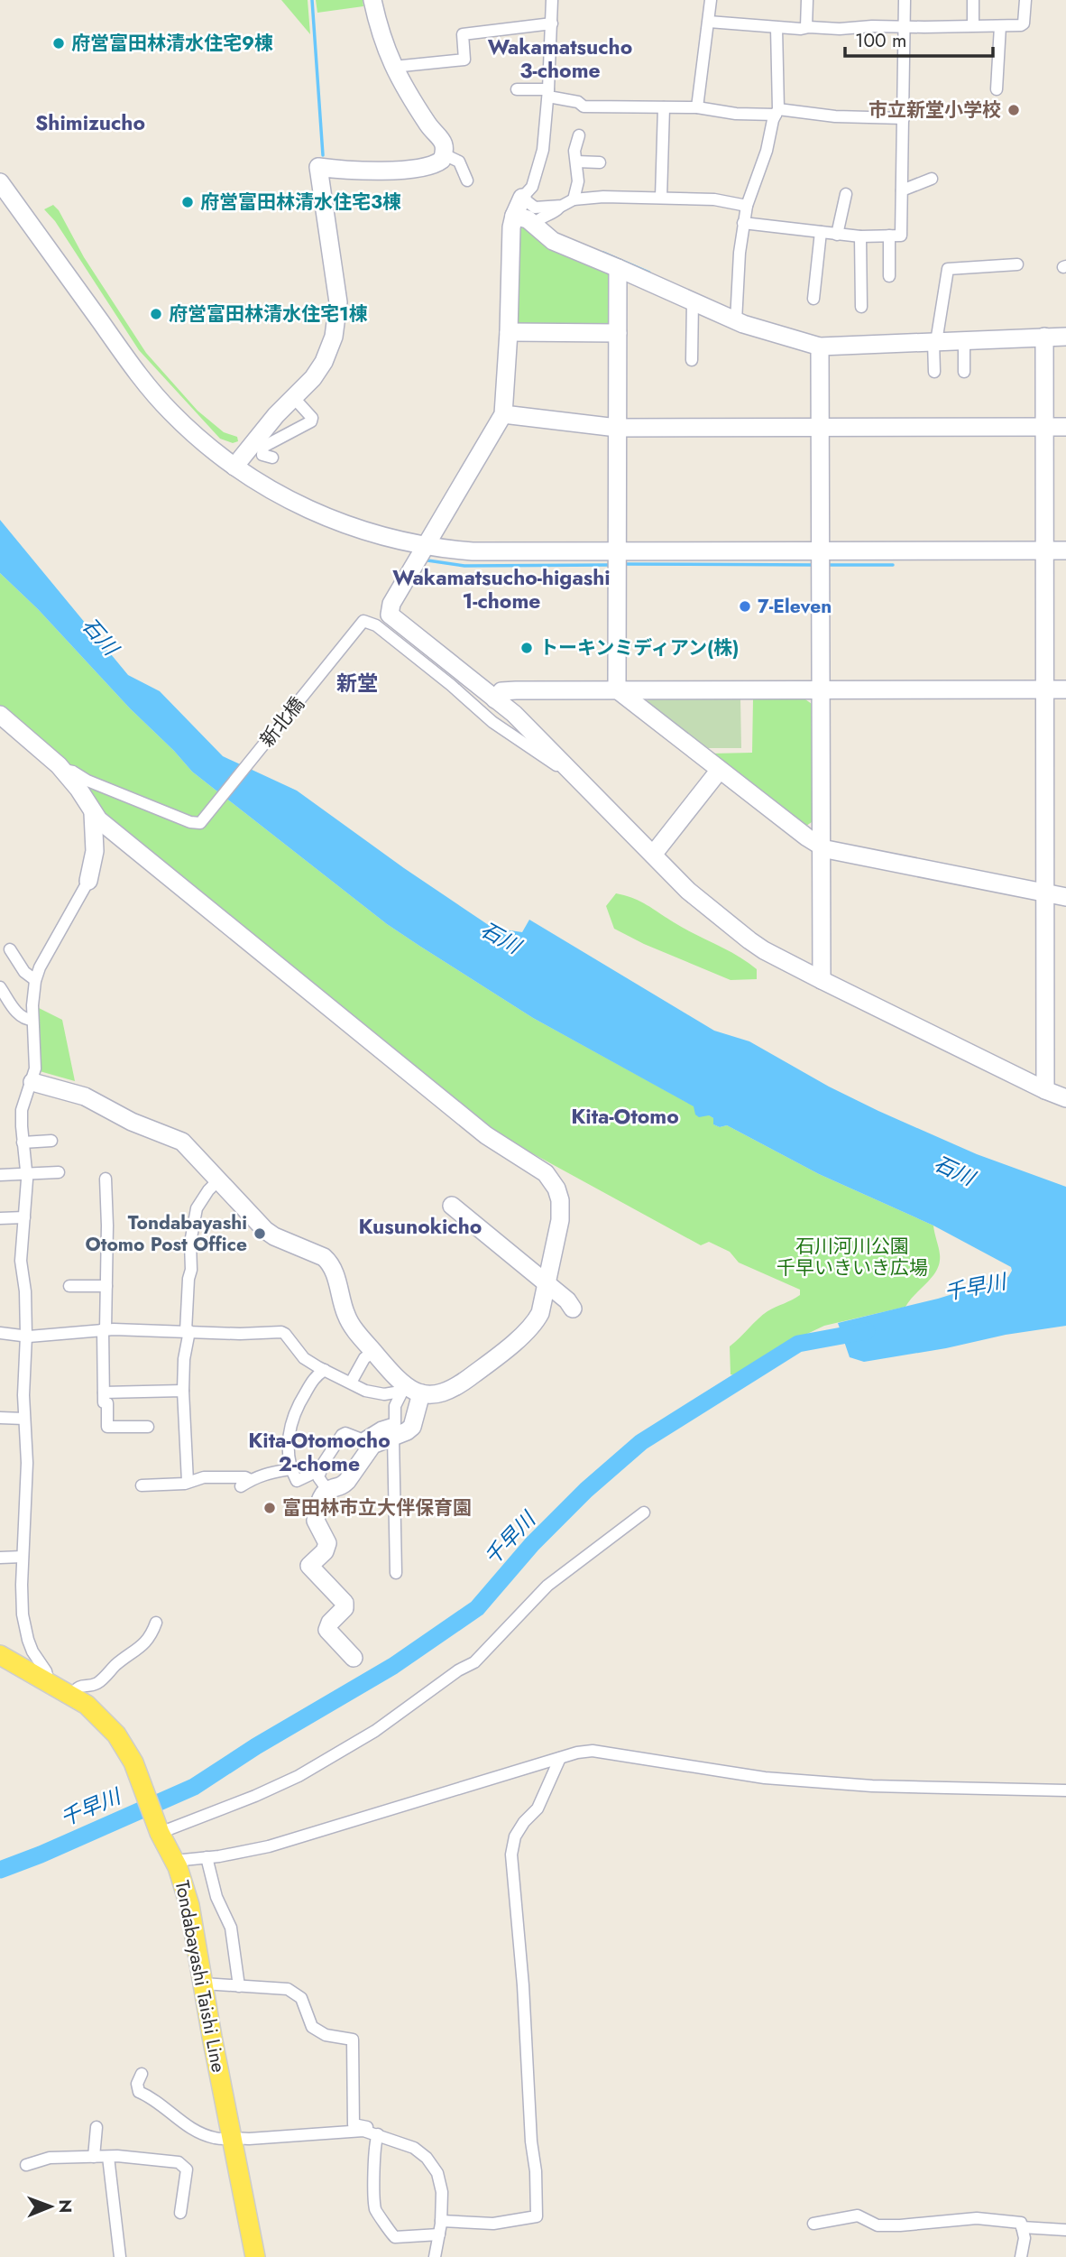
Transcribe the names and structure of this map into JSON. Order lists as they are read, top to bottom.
{
  "streets": {
    "main road": ["Tondabayashi Taishi Line"],
    "street": ["新北橋"]
  },
  "districts": [
    "Wakamatsucho 3-chome",
    "Shimizucho",
    "Wakamatsucho-higashi 1-chome",
    "新堂",
    "Kita-Otomo",
    "Kusunokicho",
    "Kita-Otomocho 2-chome"
  ],
  "water": ["石川", "千早川"],
  "parks": ["石川河川公園 千早いきいき広場"],
  "places": [
    "府営富田林清水住宅9棟",
    "市立新堂小学校",
    "府営富田林清水住宅3棟",
    "府営富田林清水住宅1棟",
    "7-Eleven",
    "トーキンミディアン(株)",
    "Tondabayashi Otomo Post Office",
    "富田林市立大伴保育園"
  ],
  "scale_bar": "100 m",
  "north": "right"
}
